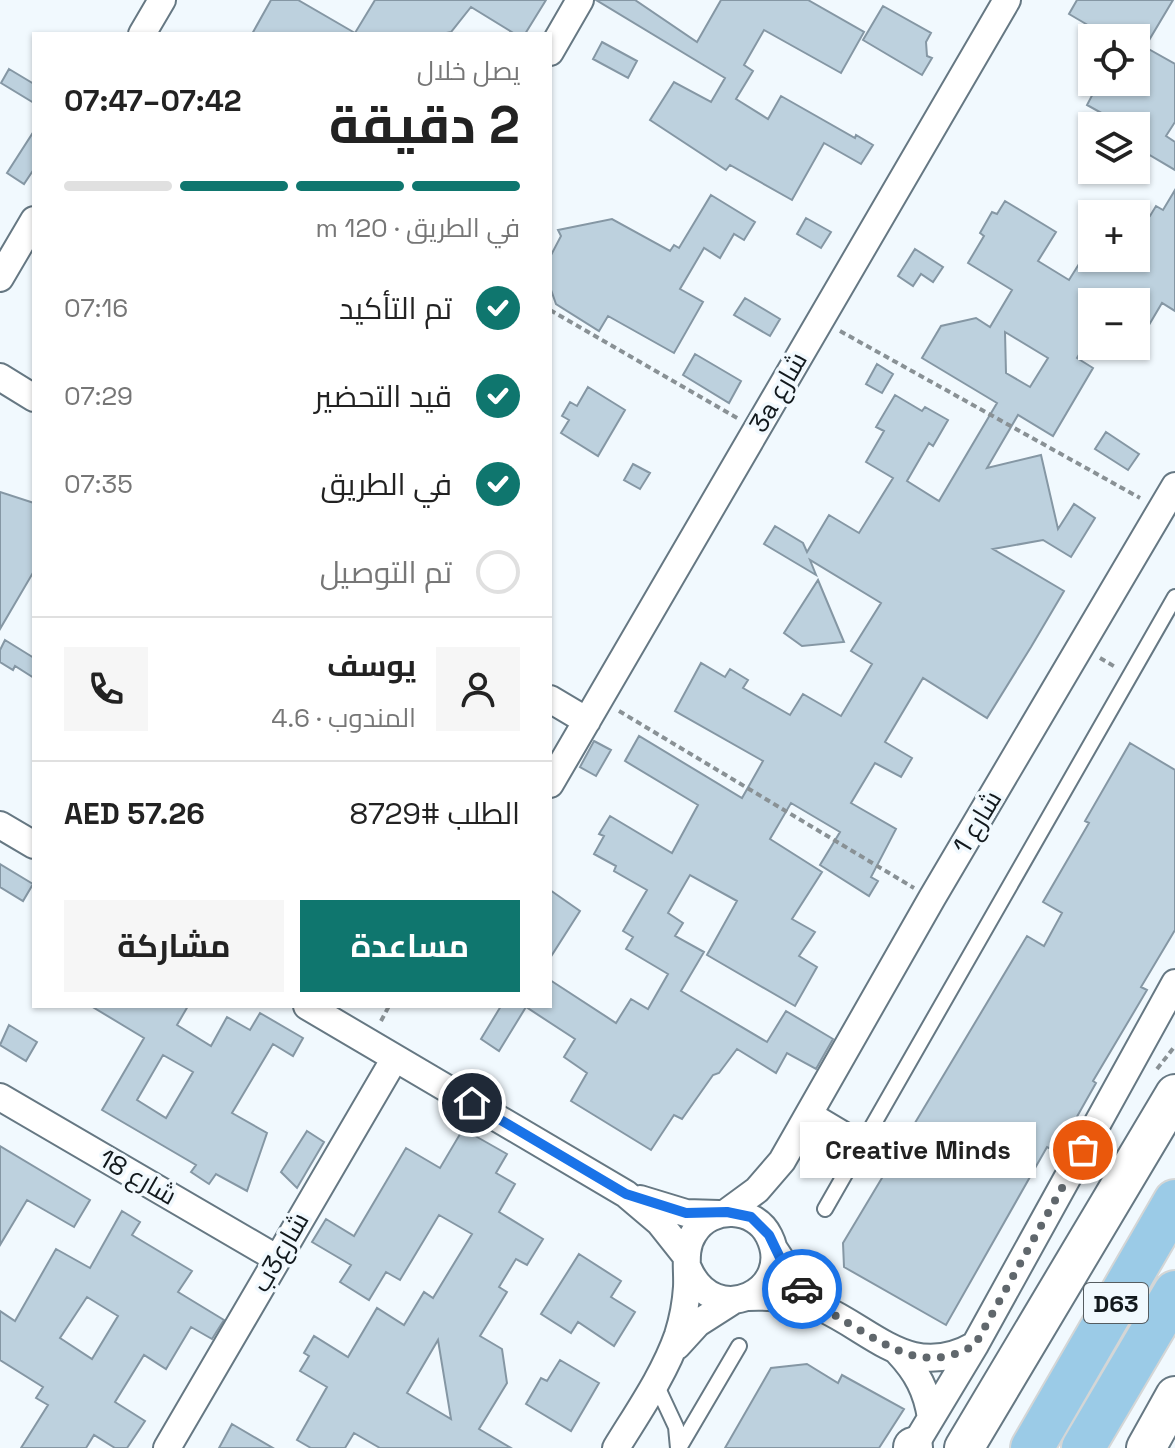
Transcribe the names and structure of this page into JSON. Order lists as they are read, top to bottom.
{
  "streets": {
    "main road": ["D63"],
    "street": [
      "3a شارع",
      "شارع 1",
      "شارع 18",
      "شارع3ب"
    ]
  },
  "crossings": [
    ["شارع 18", "شارع3ب"]
  ],
  "places": ["Creative Minds"],
  "page": {
    "map_buttons": ["+", "−"],
    "heading": ["2 دقيقة", "يصل خلال", "07:42–07:47"],
    "panel": [
      "يوسف",
      "المندوب · 4.6",
      "الطلب #8729",
      "AED 57.26"
    ],
    "bar": "في الطريق · 120 m",
    "list": [
      ["تم التأكيد", "07:16"],
      ["قيد التحضير", "07:29"],
      ["في الطريق", "07:35"],
      "تم التوصيل"
    ],
    "buttons": ["مساعدة", "مشاركة"],
    "bubble": "Creative Minds"
  }
}
